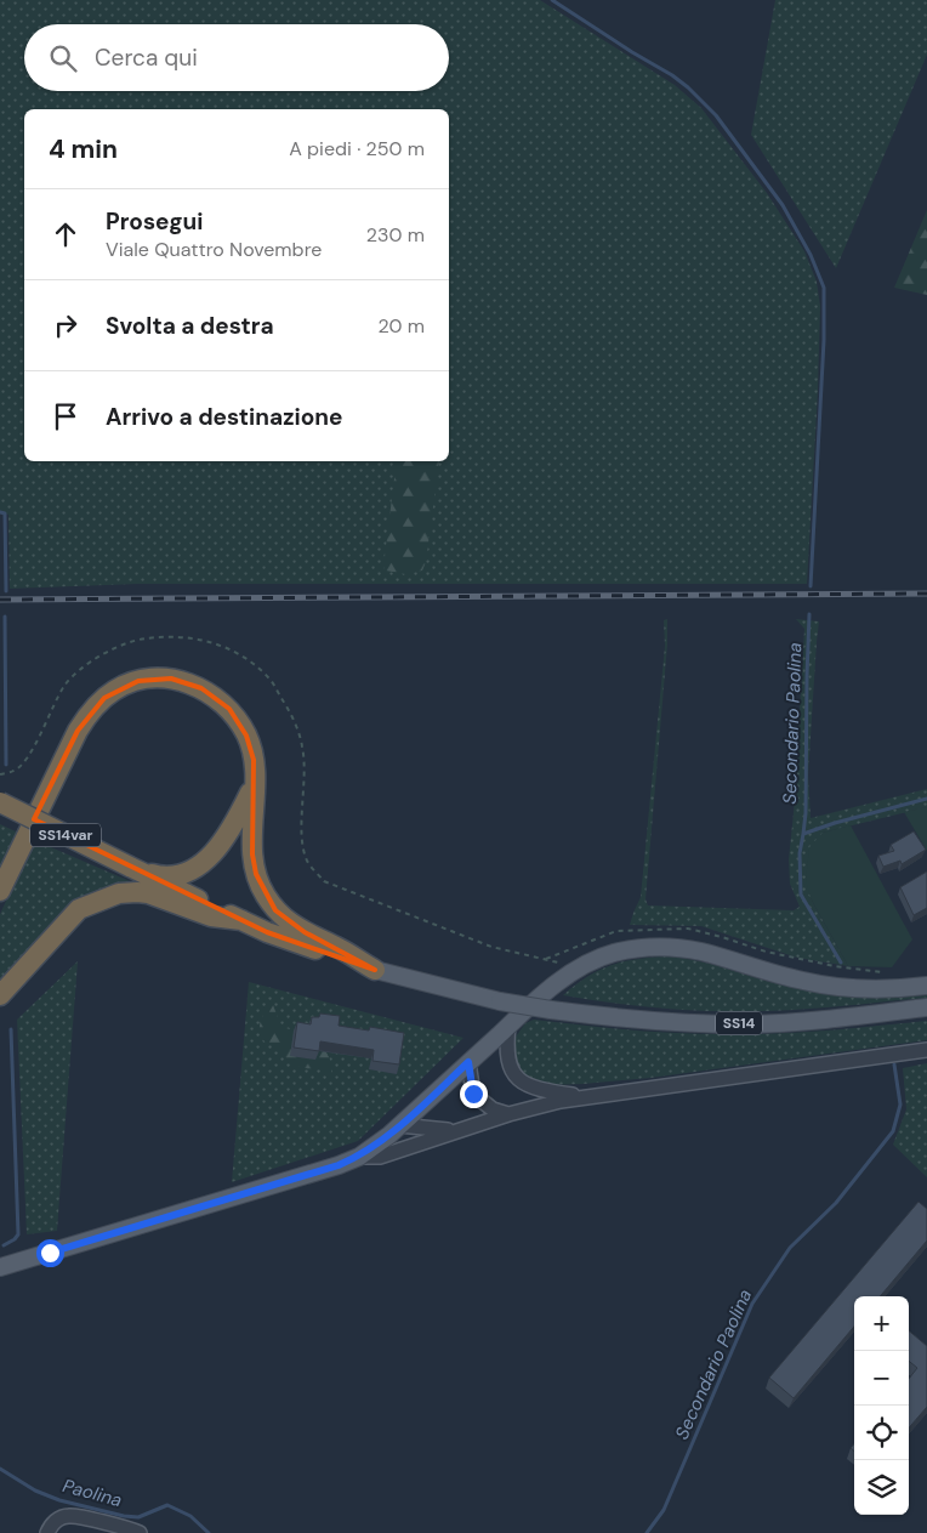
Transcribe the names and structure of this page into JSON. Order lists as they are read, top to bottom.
{
  "streets": {
    "highway": ["SS14var"],
    "main road": ["SS14"]
  },
  "crossings": [
    ["SS14var", "SS14"]
  ],
  "water": ["Secondario Paolina", "Paolina"],
  "page": {
    "search": "Cerca qui",
    "heading": ["4 min", "A piedi · 250 m"],
    "list": [
      ["Prosegui", "Viale Quattro Novembre", "230 m"],
      ["Svolta a destra", "20 m"],
      "Arrivo a destinazione"
    ],
    "map_buttons": ["+", "−"]
  }
}
